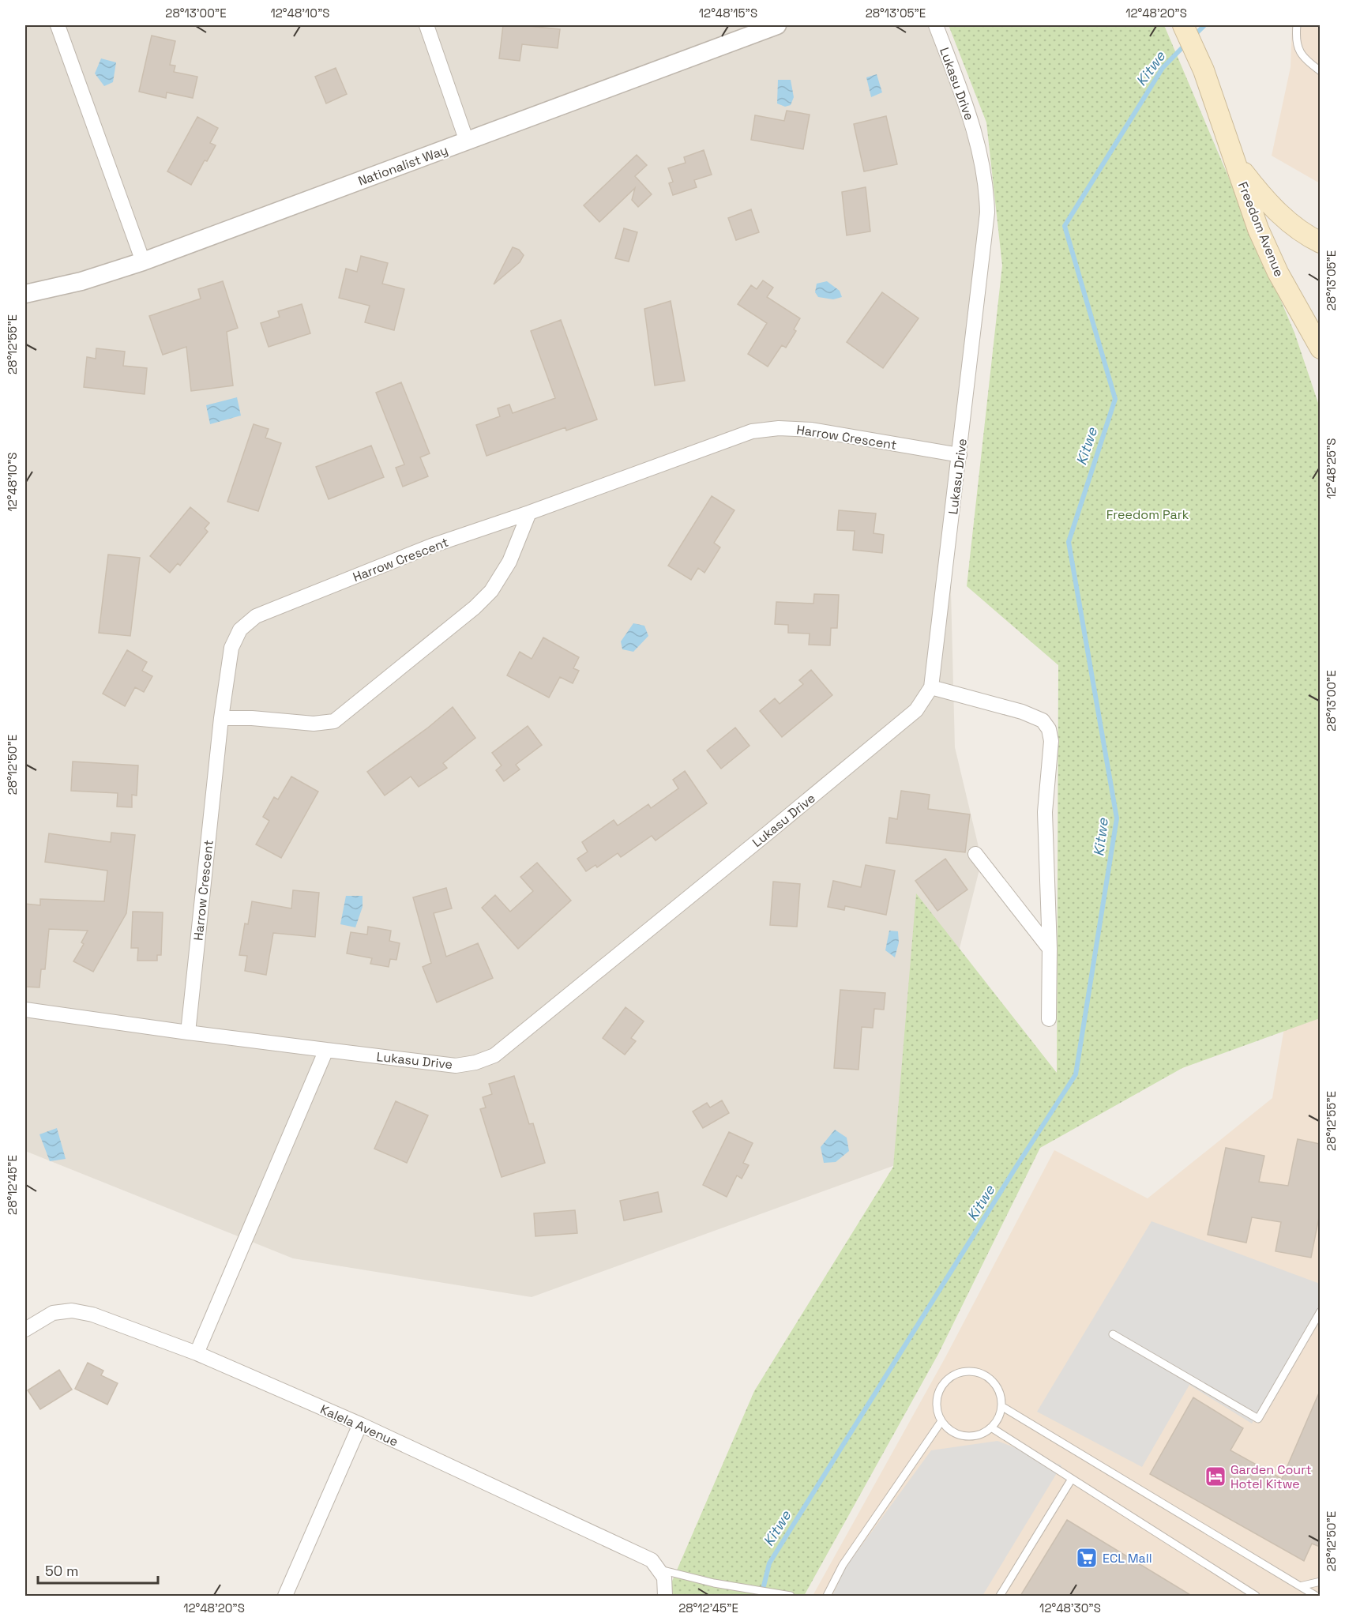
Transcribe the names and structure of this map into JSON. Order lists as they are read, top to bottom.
{
  "streets": {
    "main road": ["Freedom Avenue"],
    "street": [
      "Lukasu Drive",
      "Nationalist Way",
      "Harrow Crescent",
      "Kalela Avenue"
    ]
  },
  "crossings": [
    ["Lukasu Drive", "Harrow Crescent"]
  ],
  "water": ["Kitwe"],
  "parks": ["Freedom Park"],
  "places": {
    "hotel": ["Garden Court Hotel Kitwe"],
    "supermarket": ["ECL Mall"]
  },
  "scale_bar": "50 m",
  "coordinates": [
    "28°13'00\"E",
    "12°48'10\"S",
    "12°48'15\"S",
    "28°13'05\"E",
    "12°48'20\"S",
    "28°12'55\"E",
    "12°48'25\"S",
    "28°12'50\"E",
    "28°12'45\"E",
    "12°48'30\"S"
  ]
}
